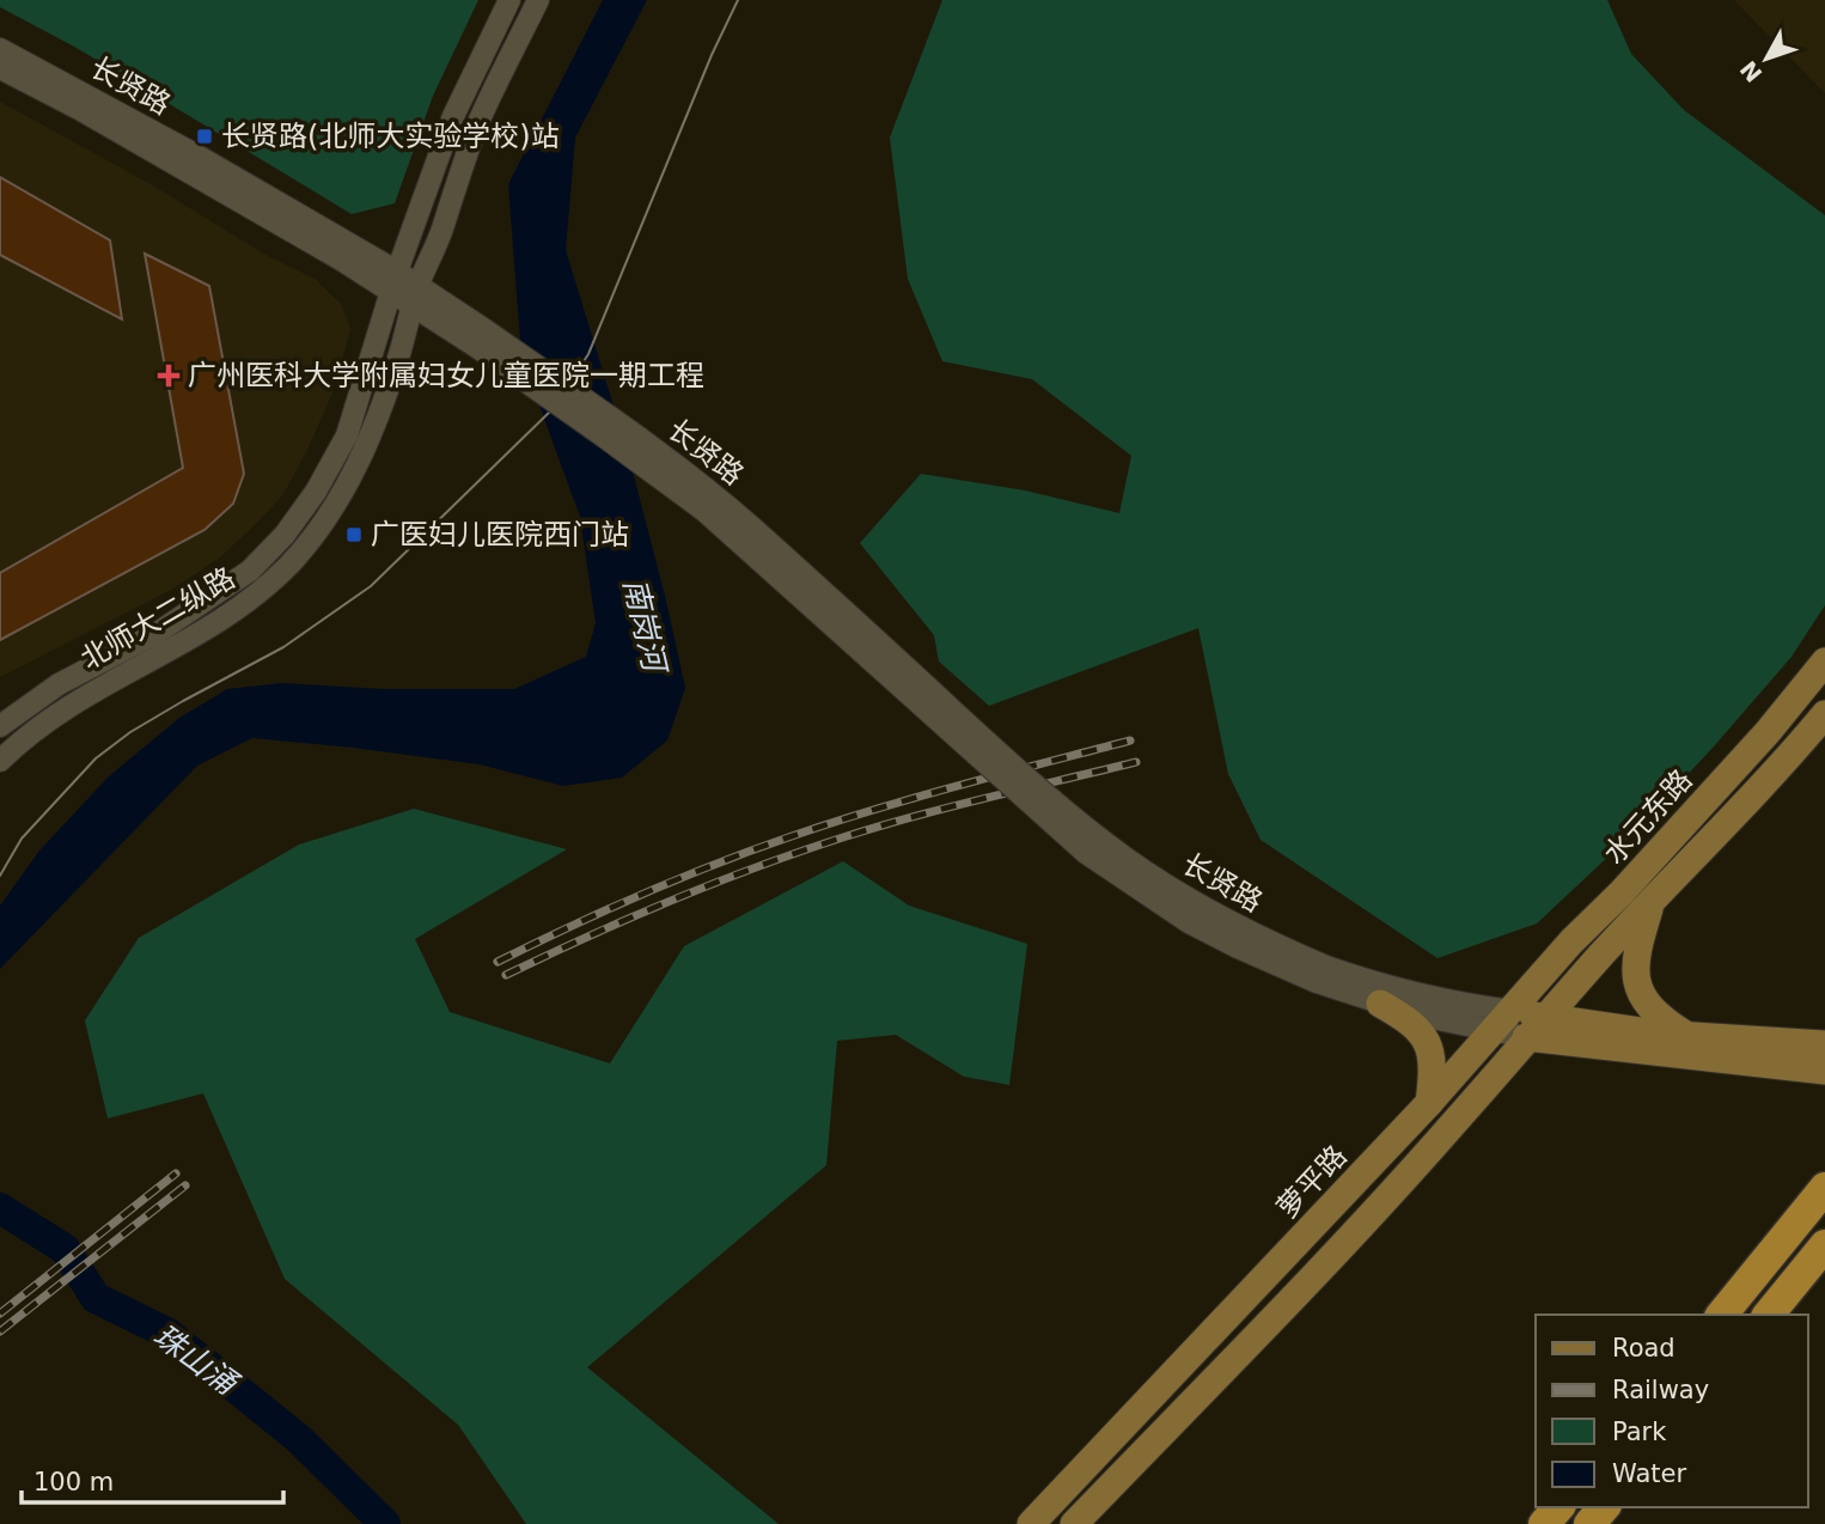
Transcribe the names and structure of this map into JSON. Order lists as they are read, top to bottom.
{
  "streets": {
    "main road": ["水元东路", "萝平路"],
    "street": ["长贤路", "北师大二纵路"]
  },
  "crossings": [
    ["长贤路", "北师大二纵路"],
    ["水元东路", "萝平路"]
  ],
  "water": ["南岗河", "珠山涌"],
  "places": {
    "transit": ["长贤路(北师大实验学校)站", "广医妇儿医院西门站"],
    "health": ["广州医科大学附属妇女儿童医院一期工程"]
  },
  "legend": [
    "Road",
    "Railway",
    "Park",
    "Water"
  ],
  "scale_bar": "100 m",
  "north": "bottom left"
}
